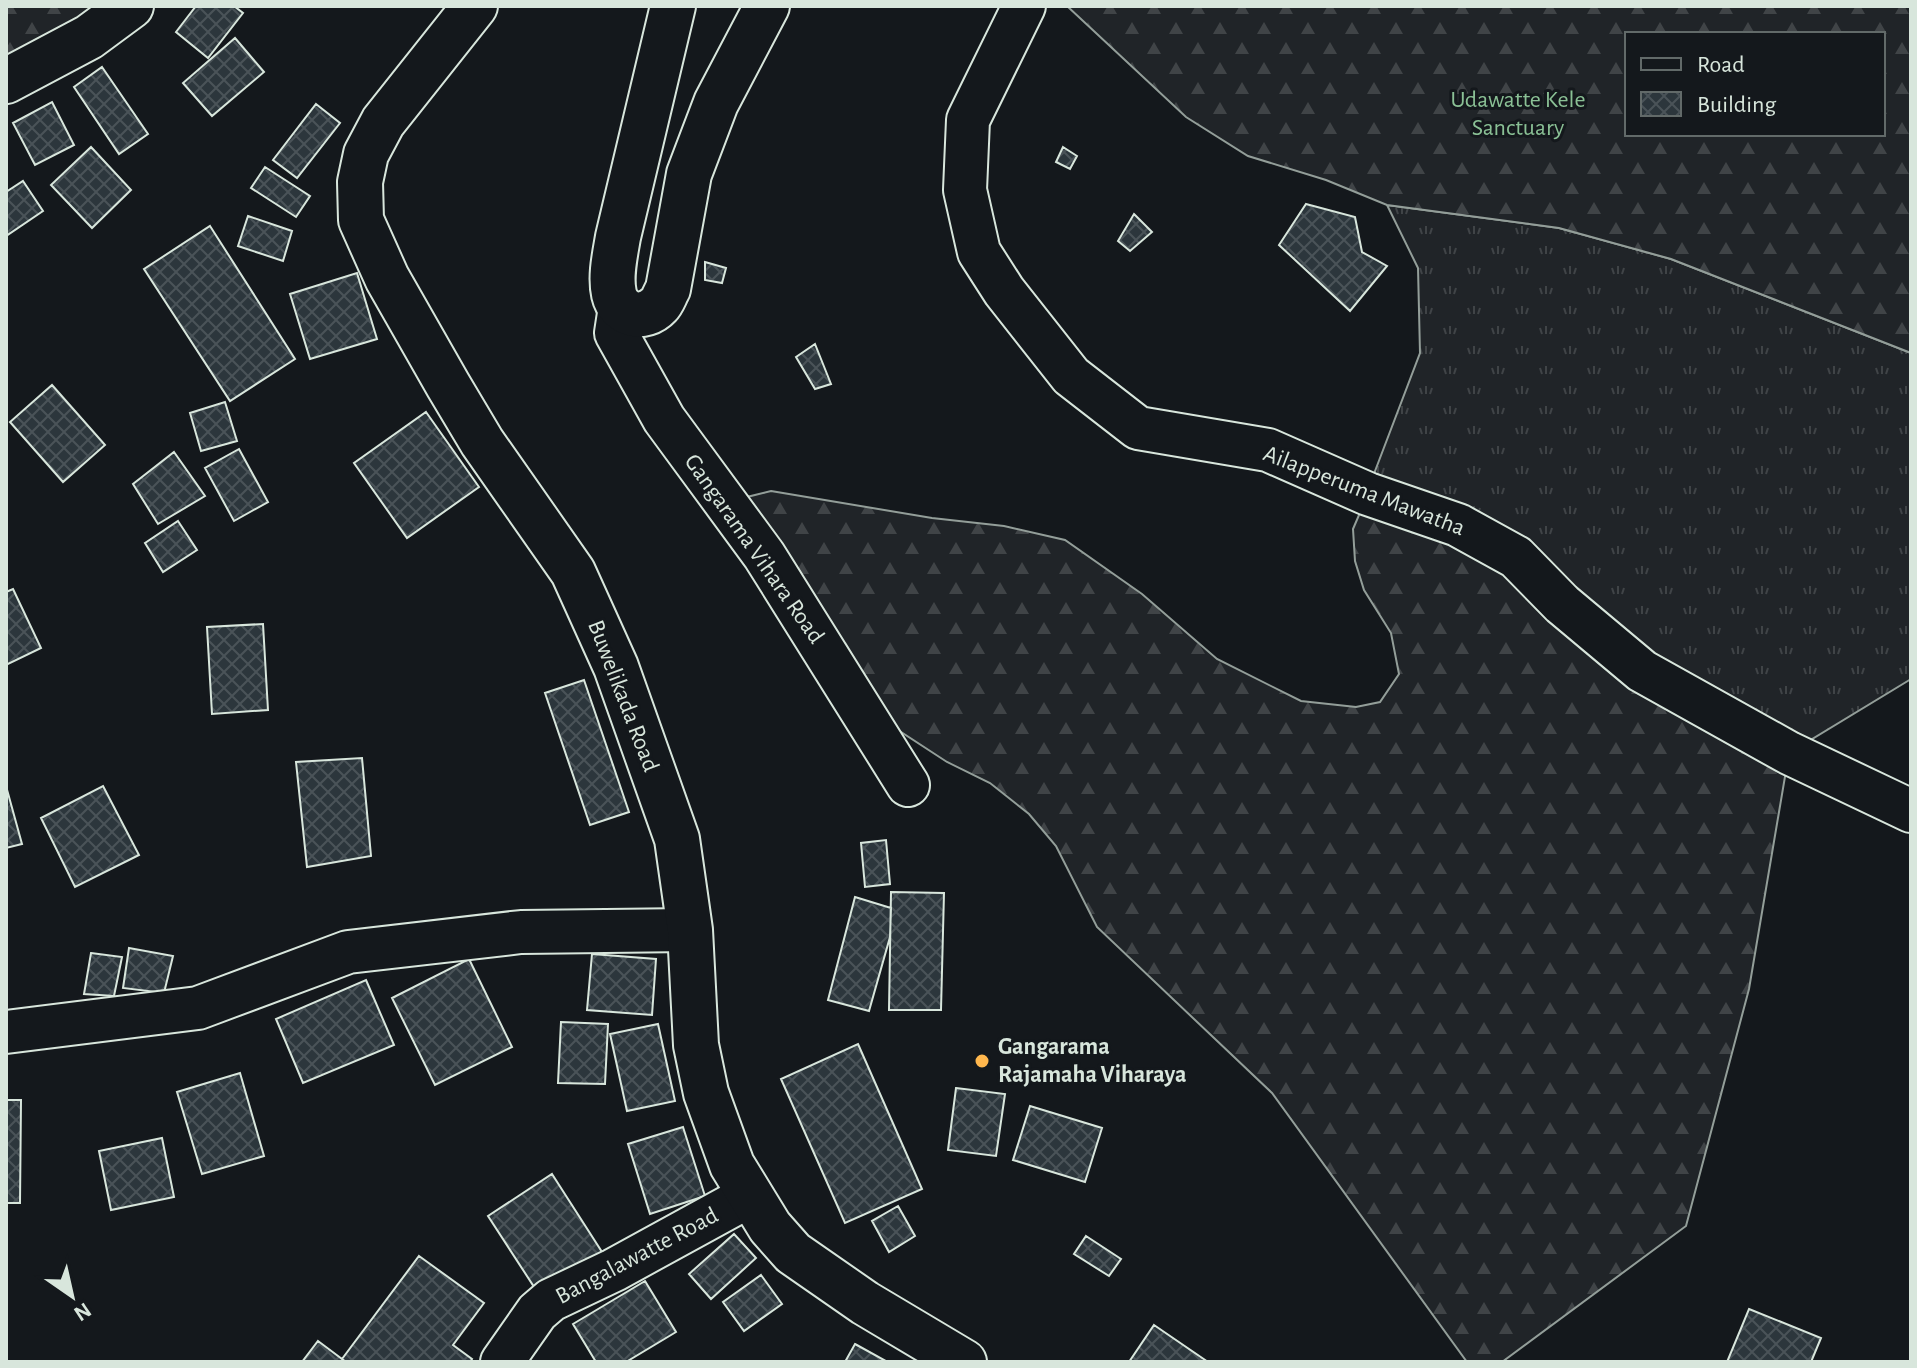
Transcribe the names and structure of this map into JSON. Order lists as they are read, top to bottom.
{
  "streets": {
    "main road": ["Buwelikada Road"],
    "street": ["Ailapperuma Mawatha", "Gangarama Vihara Road", "Bangalawatte Road"]
  },
  "crossings": [
    ["Buwelikada Road", "Bangalawatte Road"]
  ],
  "parks": ["Udawatte Kele Sanctuary"],
  "places": ["Gangarama Rajamaha Viharaya"],
  "legend": ["Road", "Building"],
  "north": "bottom right"
}
